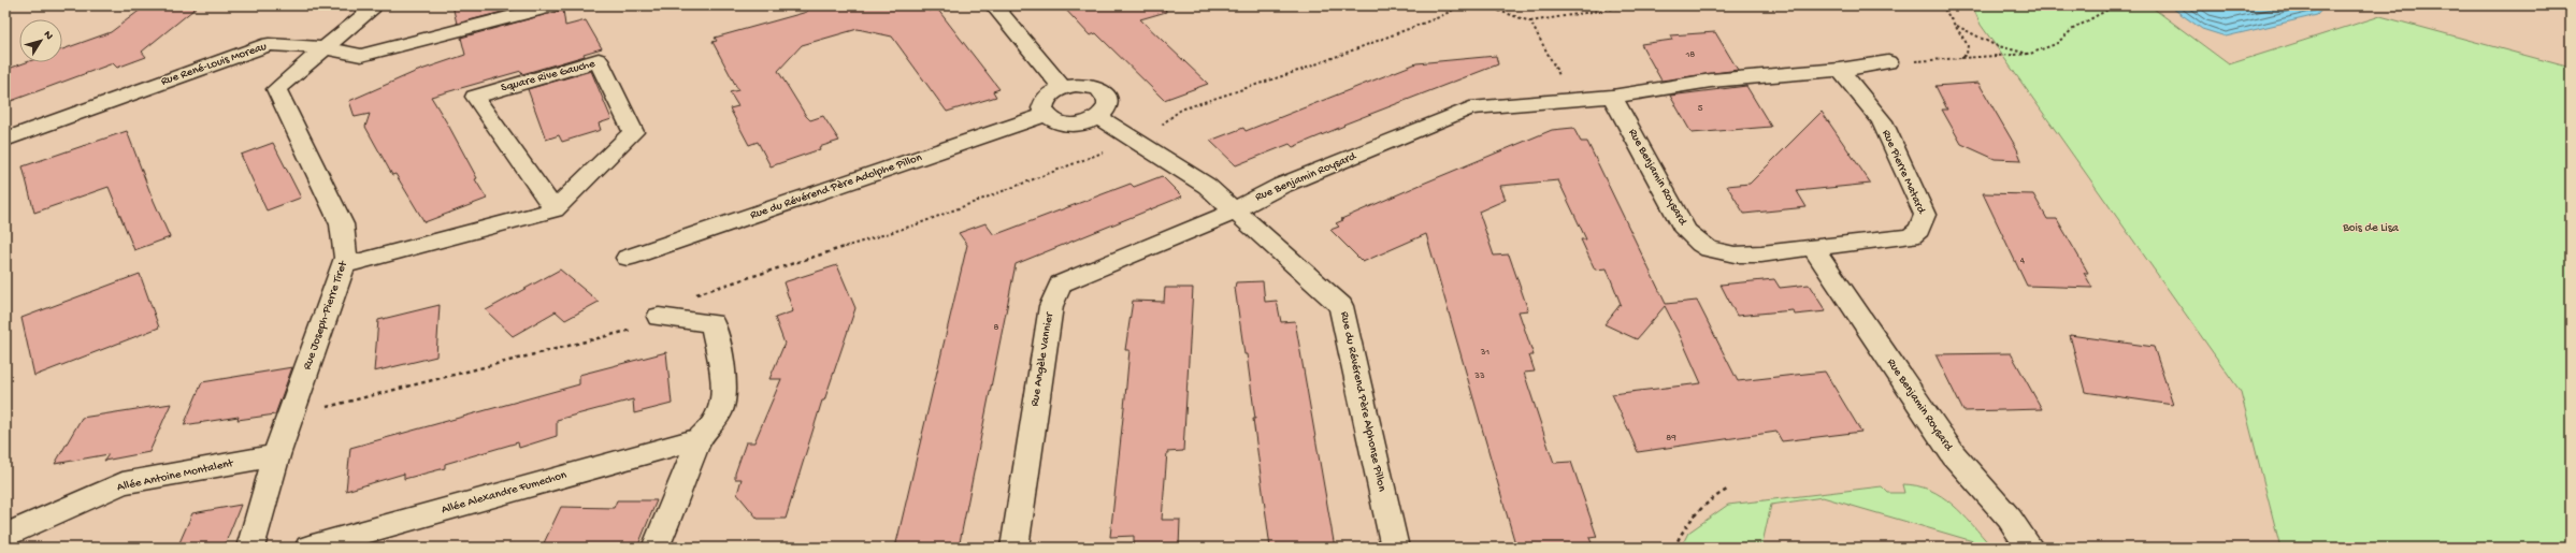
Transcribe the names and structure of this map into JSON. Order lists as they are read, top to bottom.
{
  "streets": {
    "street": [
      "Rue René-Louis Moreau",
      "Square Rive Gauche",
      "Rue Pierre Matard",
      "Rue Benjamin Roysard",
      "Rue du Révérend Père Adolphe Pillon",
      "Rue Joseph-Pierre Tiret",
      "Rue Angèle Vannier",
      "Rue du Révérend Père Alphonse Pillon",
      "Allée Antoine Montalent",
      "Allée Alexandre Fumechon"
    ]
  },
  "crossings": [
    ["Rue René-Louis Moreau", "Rue Joseph-Pierre Tiret"],
    ["Rue Pierre Matard", "Rue Benjamin Roysard"],
    ["Rue Benjamin Roysard", "Rue Angèle Vannier"],
    ["Rue Benjamin Roysard", "Rue du Révérend Père Alphonse Pillon"],
    ["Rue du Révérend Père Adolphe Pillon", "Rue du Révérend Père Alphonse Pillon"],
    ["Rue Joseph-Pierre Tiret", "Allée Antoine Montalent"],
    ["Rue Angèle Vannier", "Rue du Révérend Père Alphonse Pillon"]
  ],
  "parks": ["Bois de Lisa"],
  "house_numbers": [
    "18",
    "5",
    "4",
    "8",
    "31",
    "33",
    "89"
  ],
  "north": "top right"
}
